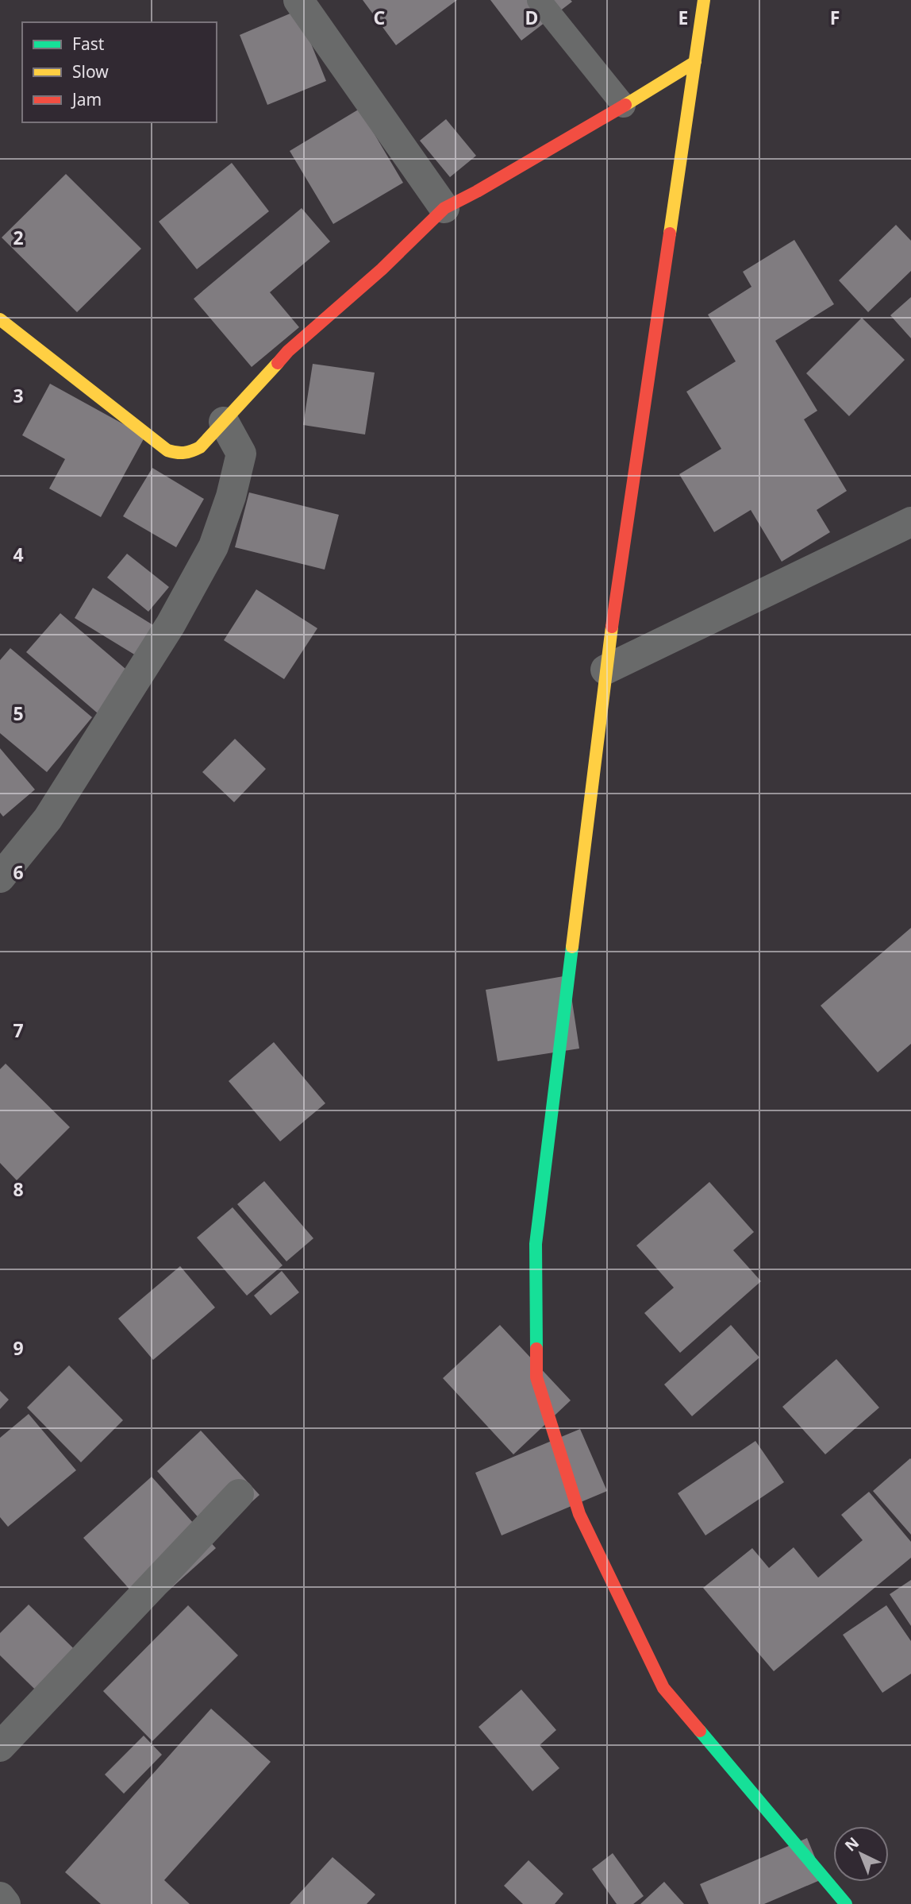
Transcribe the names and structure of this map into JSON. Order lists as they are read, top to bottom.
{
  "legend": ["Fast", "Slow", "Jam"],
  "north": "top left",
  "grid": {
    "columns": [
      "C",
      "D",
      "E",
      "F"
    ],
    "rows": [
      "2",
      "3",
      "4",
      "5",
      "6",
      "7",
      "8",
      "9"
    ]
  }
}
